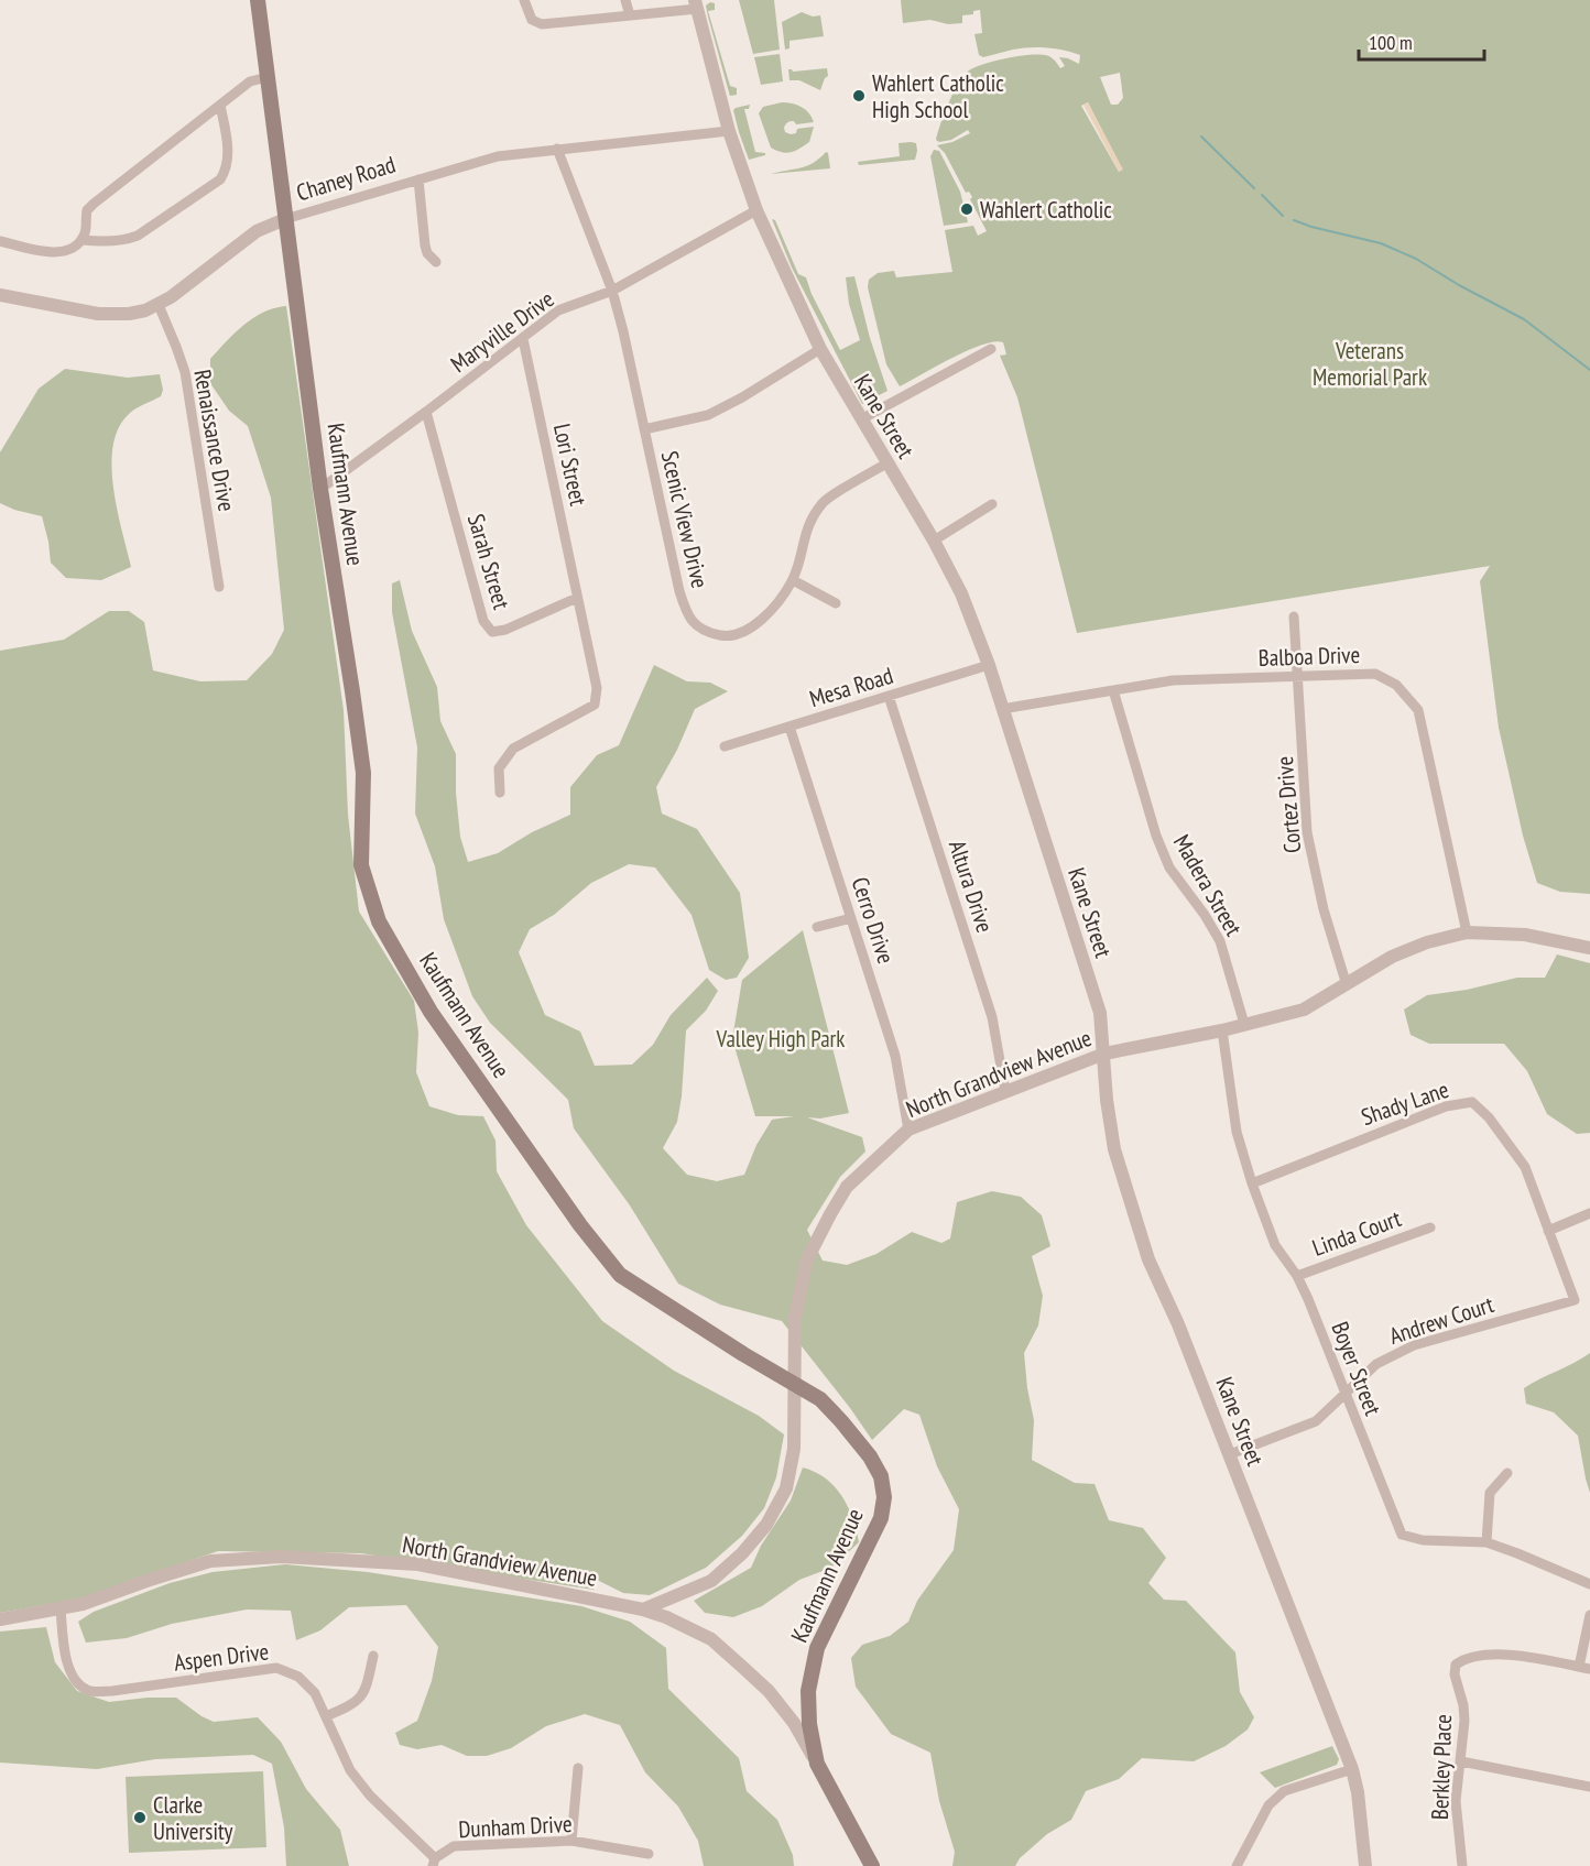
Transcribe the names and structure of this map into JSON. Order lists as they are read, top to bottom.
{
  "streets": {
    "main road": ["Kaufmann Avenue"],
    "street": [
      "Chaney Road",
      "Maryville Drive",
      "Kane Street",
      "Renaissance Drive",
      "Lori Street",
      "Scenic View Drive",
      "Sarah Street",
      "Balboa Drive",
      "Mesa Road",
      "Cortez Drive",
      "Madera Street",
      "Altura Drive",
      "Cerro Drive",
      "North Grandview Avenue",
      "Shady Lane",
      "Linda Court",
      "Andrew Court",
      "Boyer Street",
      "Aspen Drive",
      "Berkley Place",
      "Dunham Drive"
    ]
  },
  "crossings": [
    ["Chaney Road", "Kane Street"],
    ["Chaney Road", "Renaissance Drive"],
    ["Chaney Road", "Kaufmann Avenue"],
    ["Chaney Road", "Scenic View Drive"],
    ["Maryville Drive", "Kane Street"],
    ["Maryville Drive", "Lori Street"],
    ["Maryville Drive", "Kaufmann Avenue"],
    ["Maryville Drive", "Scenic View Drive"],
    ["Maryville Drive", "Sarah Street"],
    ["Kane Street", "Scenic View Drive"],
    ["Kane Street", "Balboa Drive"],
    ["Kane Street", "Mesa Road"],
    ["Kane Street", "North Grandview Avenue"],
    ["Kane Street", "Andrew Court"],
    ["Lori Street", "Sarah Street"],
    ["Kaufmann Avenue", "North Grandview Avenue"],
    ["Balboa Drive", "Cortez Drive"],
    ["Balboa Drive", "Madera Street"],
    ["Balboa Drive", "North Grandview Avenue"],
    ["Mesa Road", "Altura Drive"],
    ["Mesa Road", "Cerro Drive"],
    ["Cortez Drive", "North Grandview Avenue"],
    ["Madera Street", "North Grandview Avenue"],
    ["Altura Drive", "North Grandview Avenue"],
    ["Cerro Drive", "North Grandview Avenue"],
    ["North Grandview Avenue", "Boyer Street"],
    ["North Grandview Avenue", "Aspen Drive"],
    ["Shady Lane", "Andrew Court"],
    ["Shady Lane", "Boyer Street"],
    ["Linda Court", "Boyer Street"],
    ["Andrew Court", "Boyer Street"],
    ["Aspen Drive", "Dunham Drive"]
  ],
  "parks": ["Veterans Memorial Park", "Valley High Park"],
  "places": ["Wahlert Catholic High School", "Wahlert Catholic", "Clarke University"],
  "scale_bar": "100 m"
}
